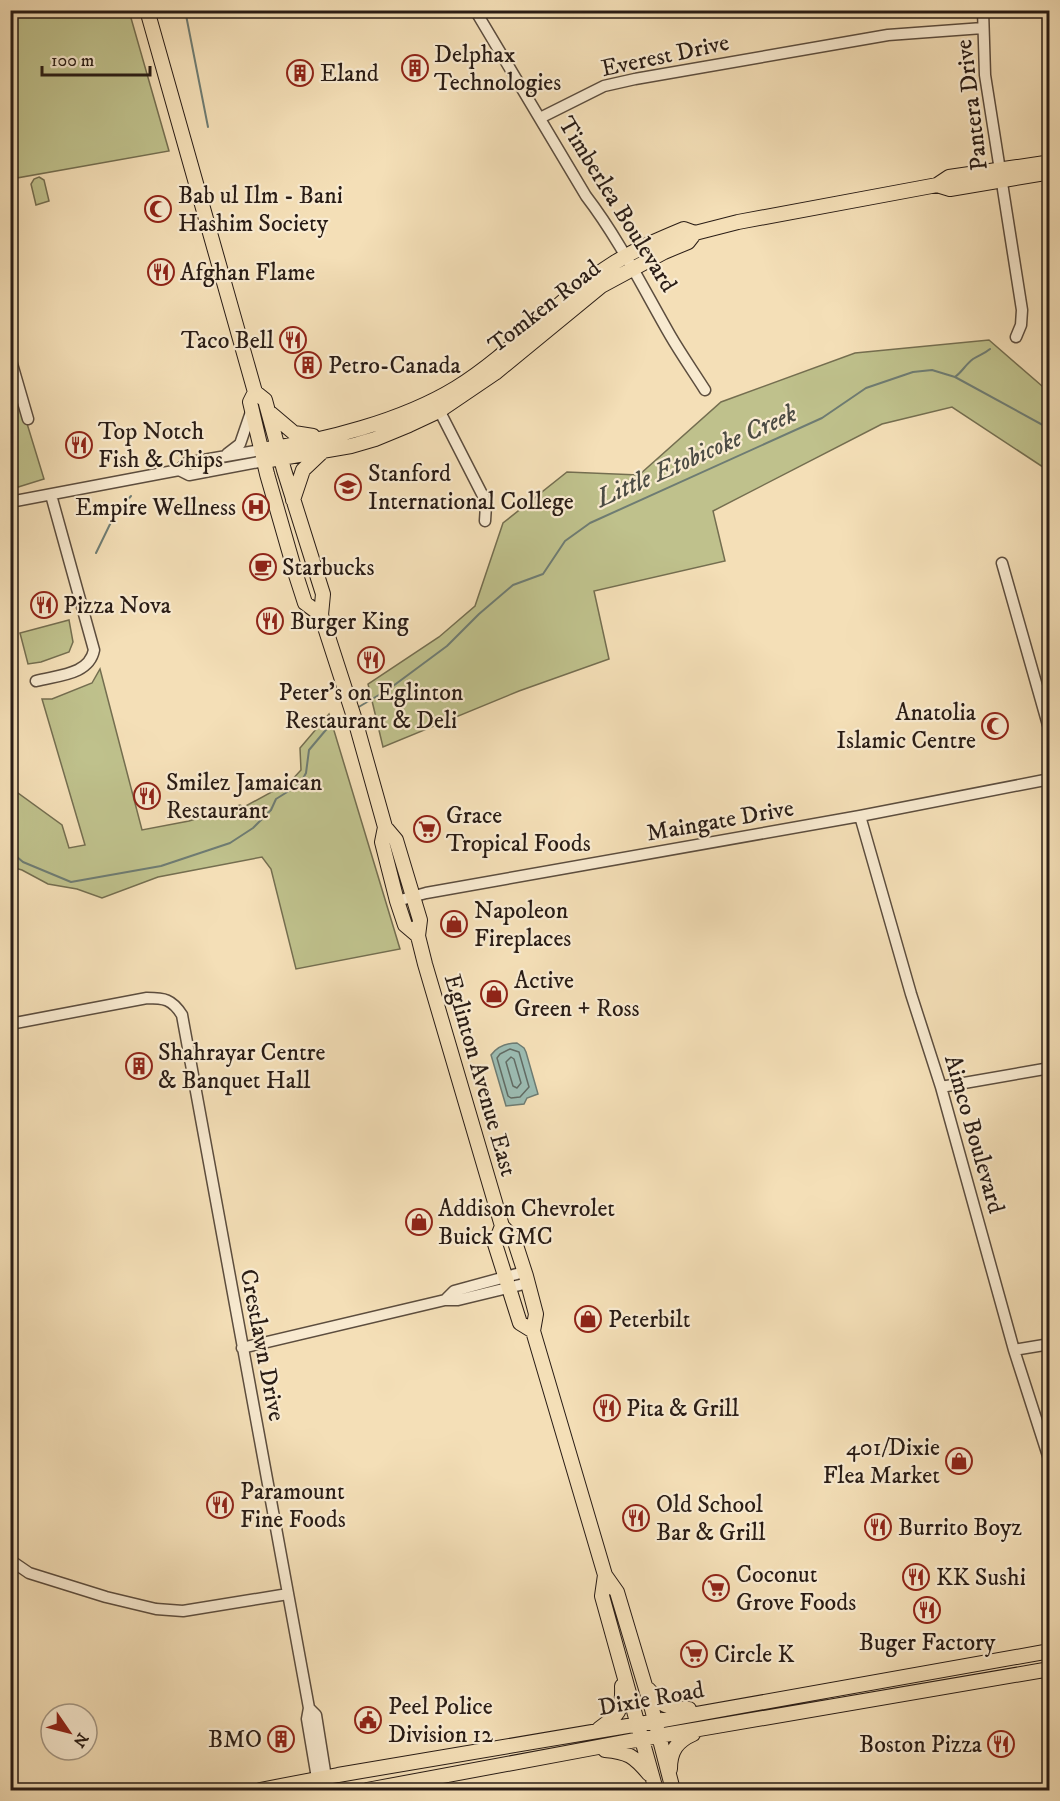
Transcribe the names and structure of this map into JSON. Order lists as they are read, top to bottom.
{
  "streets": {
    "main road": ["Tomken Road", "Eglinton Avenue East", "Dixie Road"],
    "street": [
      "Everest Drive",
      "Pantera Drive",
      "Timberlea Boulevard",
      "Maingate Drive",
      "Aimco Boulevard",
      "Crestlawn Drive"
    ]
  },
  "crossings": [
    ["Everest Drive", "Pantera Drive"],
    ["Everest Drive", "Timberlea Boulevard"],
    ["Pantera Drive", "Tomken Road"],
    ["Timberlea Boulevard", "Tomken Road"],
    ["Tomken Road", "Eglinton Avenue East"],
    ["Maingate Drive", "Eglinton Avenue East"],
    ["Maingate Drive", "Aimco Boulevard"],
    ["Eglinton Avenue East", "Dixie Road"],
    ["Crestlawn Drive", "Dixie Road"]
  ],
  "water": ["Little Etobicoke Creek"],
  "places": {
    "building": [
      "Delphax Technologies",
      "Eland",
      "Petro-Canada",
      "Shahrayar Centre & Banquet Hall",
      "BMO"
    ],
    "mosque": ["Bab ul Ilm - Bani Hashim Society", "Anatolia Islamic Centre"],
    "restaurant": [
      "Afghan Flame",
      "Taco Bell",
      "Top Notch Fish & Chips",
      "Pizza Nova",
      "Burger King",
      "Peter's on Eglinton Restaurant & Deli",
      "Smilez Jamaican Restaurant",
      "Pita & Grill",
      "Paramount Fine Foods",
      "Old School Bar & Grill",
      "Burrito Boyz",
      "KK Sushi",
      "Buger Factory",
      "Boston Pizza"
    ],
    "school or university": ["Stanford International College"],
    "hospital": ["Empire Wellness"],
    "cafe": ["Starbucks"],
    "supermarket": ["Grace Tropical Foods", "Coconut Grove Foods", "Circle K"],
    "shop": [
      "Napoleon Fireplaces",
      "Active Green + Ross",
      "Addison Chevrolet Buick GMC",
      "Peterbilt",
      "401/Dixie Flea Market"
    ],
    "public building": ["Peel Police Division 12"]
  },
  "scale_bar": "100 m",
  "north": "bottom right"
}
